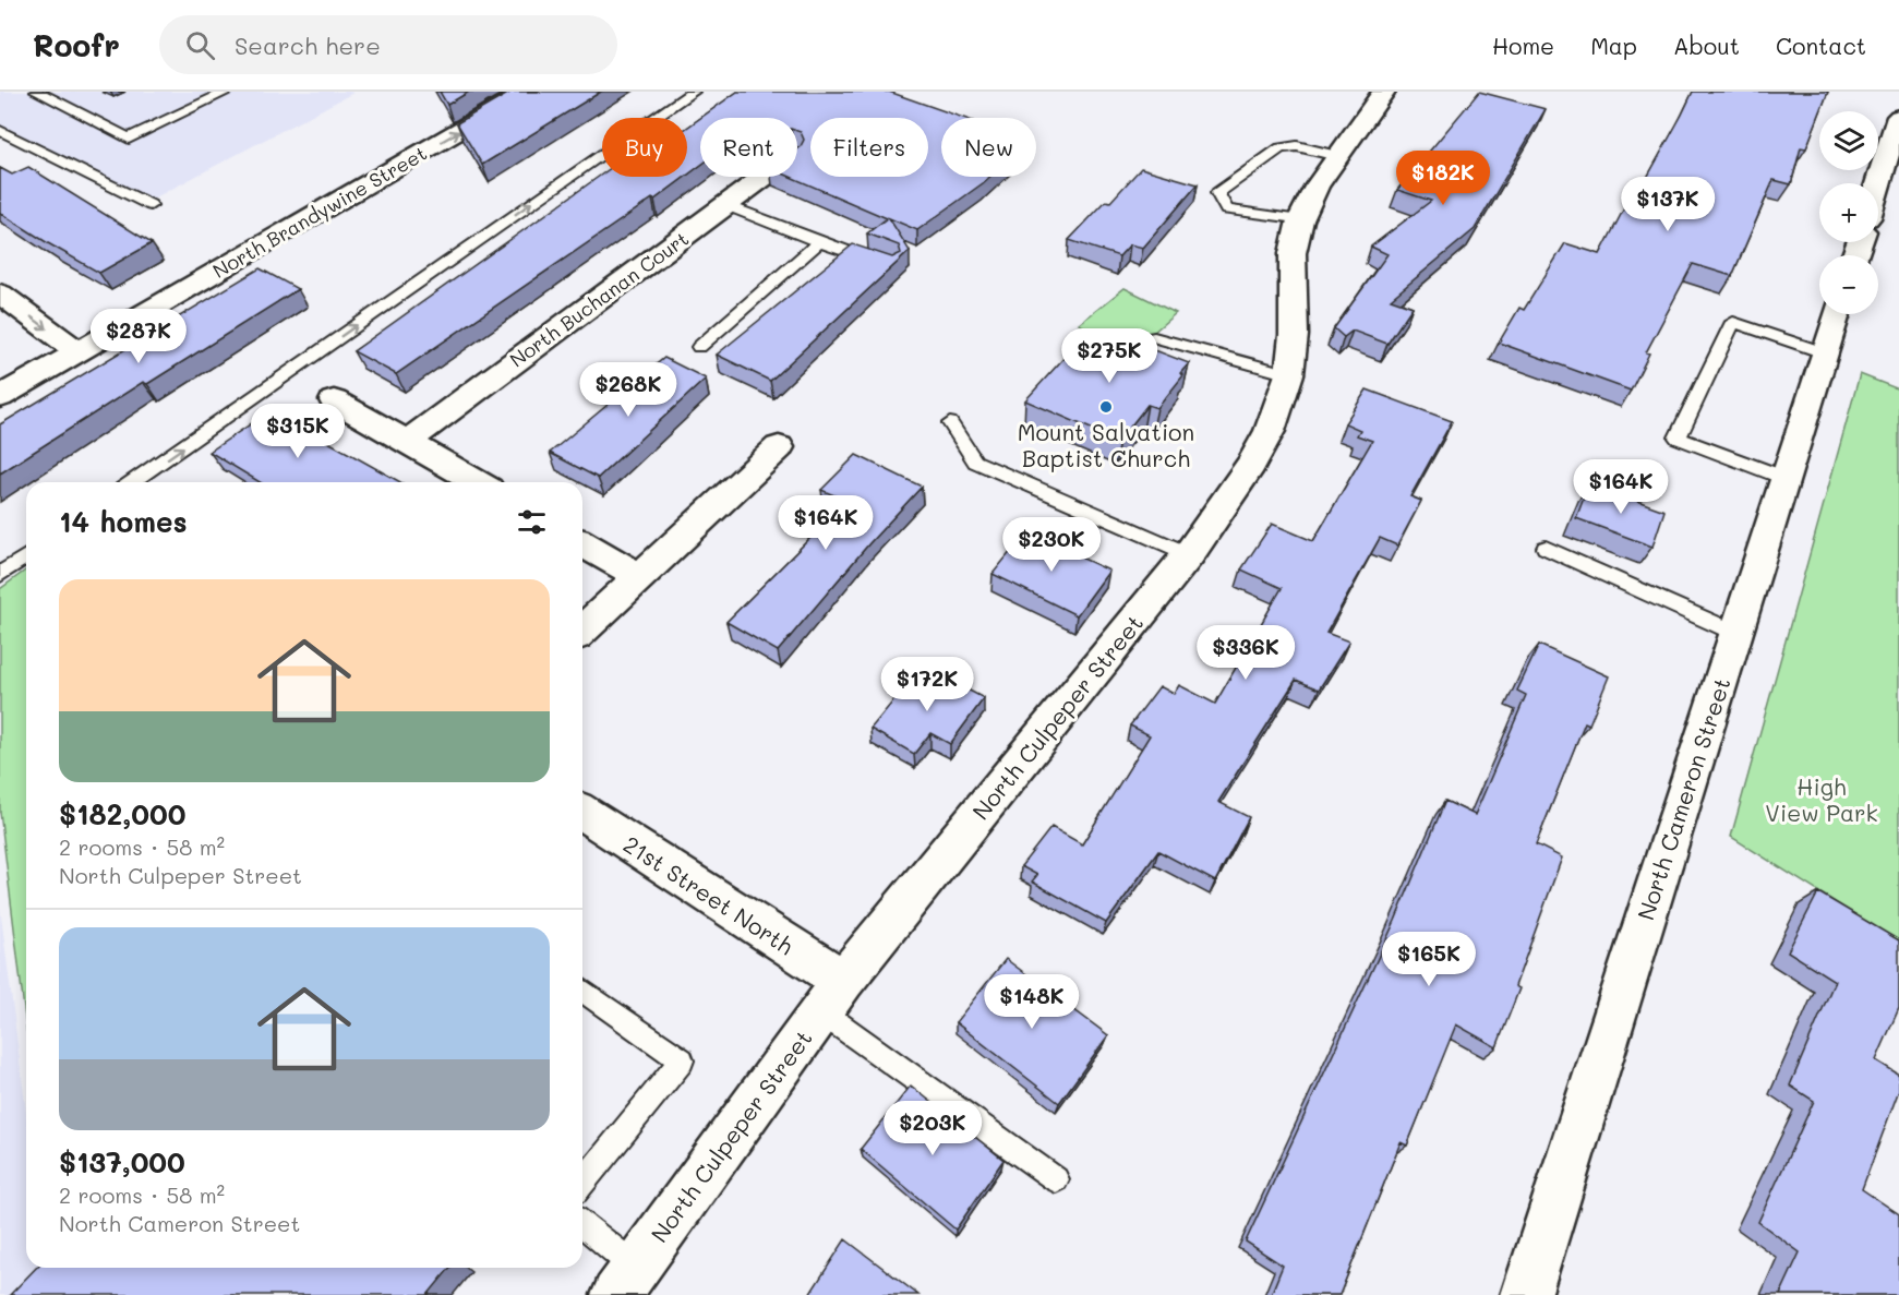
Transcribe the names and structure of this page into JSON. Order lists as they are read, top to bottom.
{
  "streets": {
    "street": [
      "North Brandywine Street",
      "North Buchanan Court",
      "North Culpeper Street",
      "North Cameron Street",
      "21st Street North"
    ]
  },
  "crossings": [
    ["North Culpeper Street", "21st Street North"]
  ],
  "one_way": ["North Brandywine Street"],
  "parks": ["High View Park"],
  "places": ["Mount Salvation Baptist Church"],
  "page": {
    "header": "Roofr",
    "search": "Search here",
    "nav": [
      "Home",
      "Map",
      "About",
      "Contact"
    ],
    "map_buttons": ["+", "−"],
    "chip": [
      "Buy",
      "Rent",
      "Filters",
      "New"
    ],
    "price": [
      "$182K",
      "$137K",
      "$287K",
      "$275K",
      "$268K",
      "$315K",
      "$164K",
      "$164K",
      "$230K",
      "$336K",
      "$172K",
      "$165K",
      "$148K",
      "$203K"
    ],
    "heading": "14 homes",
    "list": [
      {
        "name": "$182,000",
        "note": "2 rooms · 58 m² · North Culpeper Street"
      },
      {
        "name": "$137,000",
        "note": "2 rooms · 58 m² · North Cameron Street"
      }
    ]
  }
}
